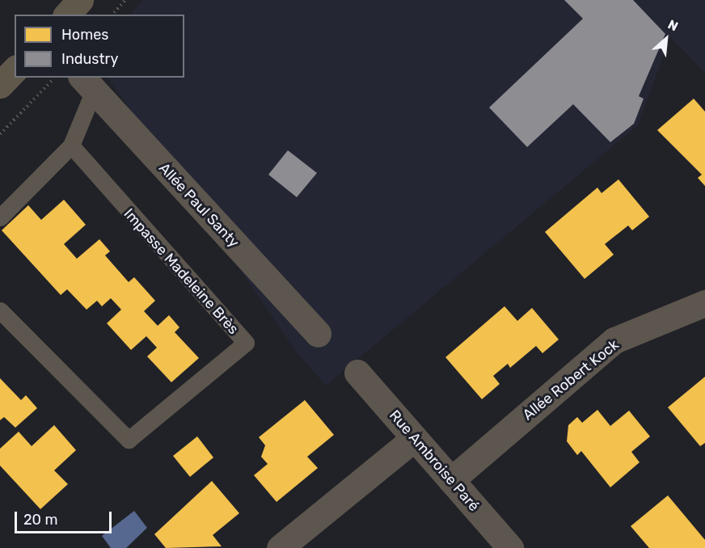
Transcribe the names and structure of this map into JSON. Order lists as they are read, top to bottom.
{
  "streets": {
    "street": ["Allée Paul Santy", "Allée Robert Kock", "Rue Ambroise Paré"],
    "lane": ["Impasse Madeleine Brès"]
  },
  "crossings": [
    ["Allée Robert Kock", "Rue Ambroise Paré"]
  ],
  "legend": ["Homes", "Industry"],
  "scale_bar": "20 m",
  "north": "top right"
}
